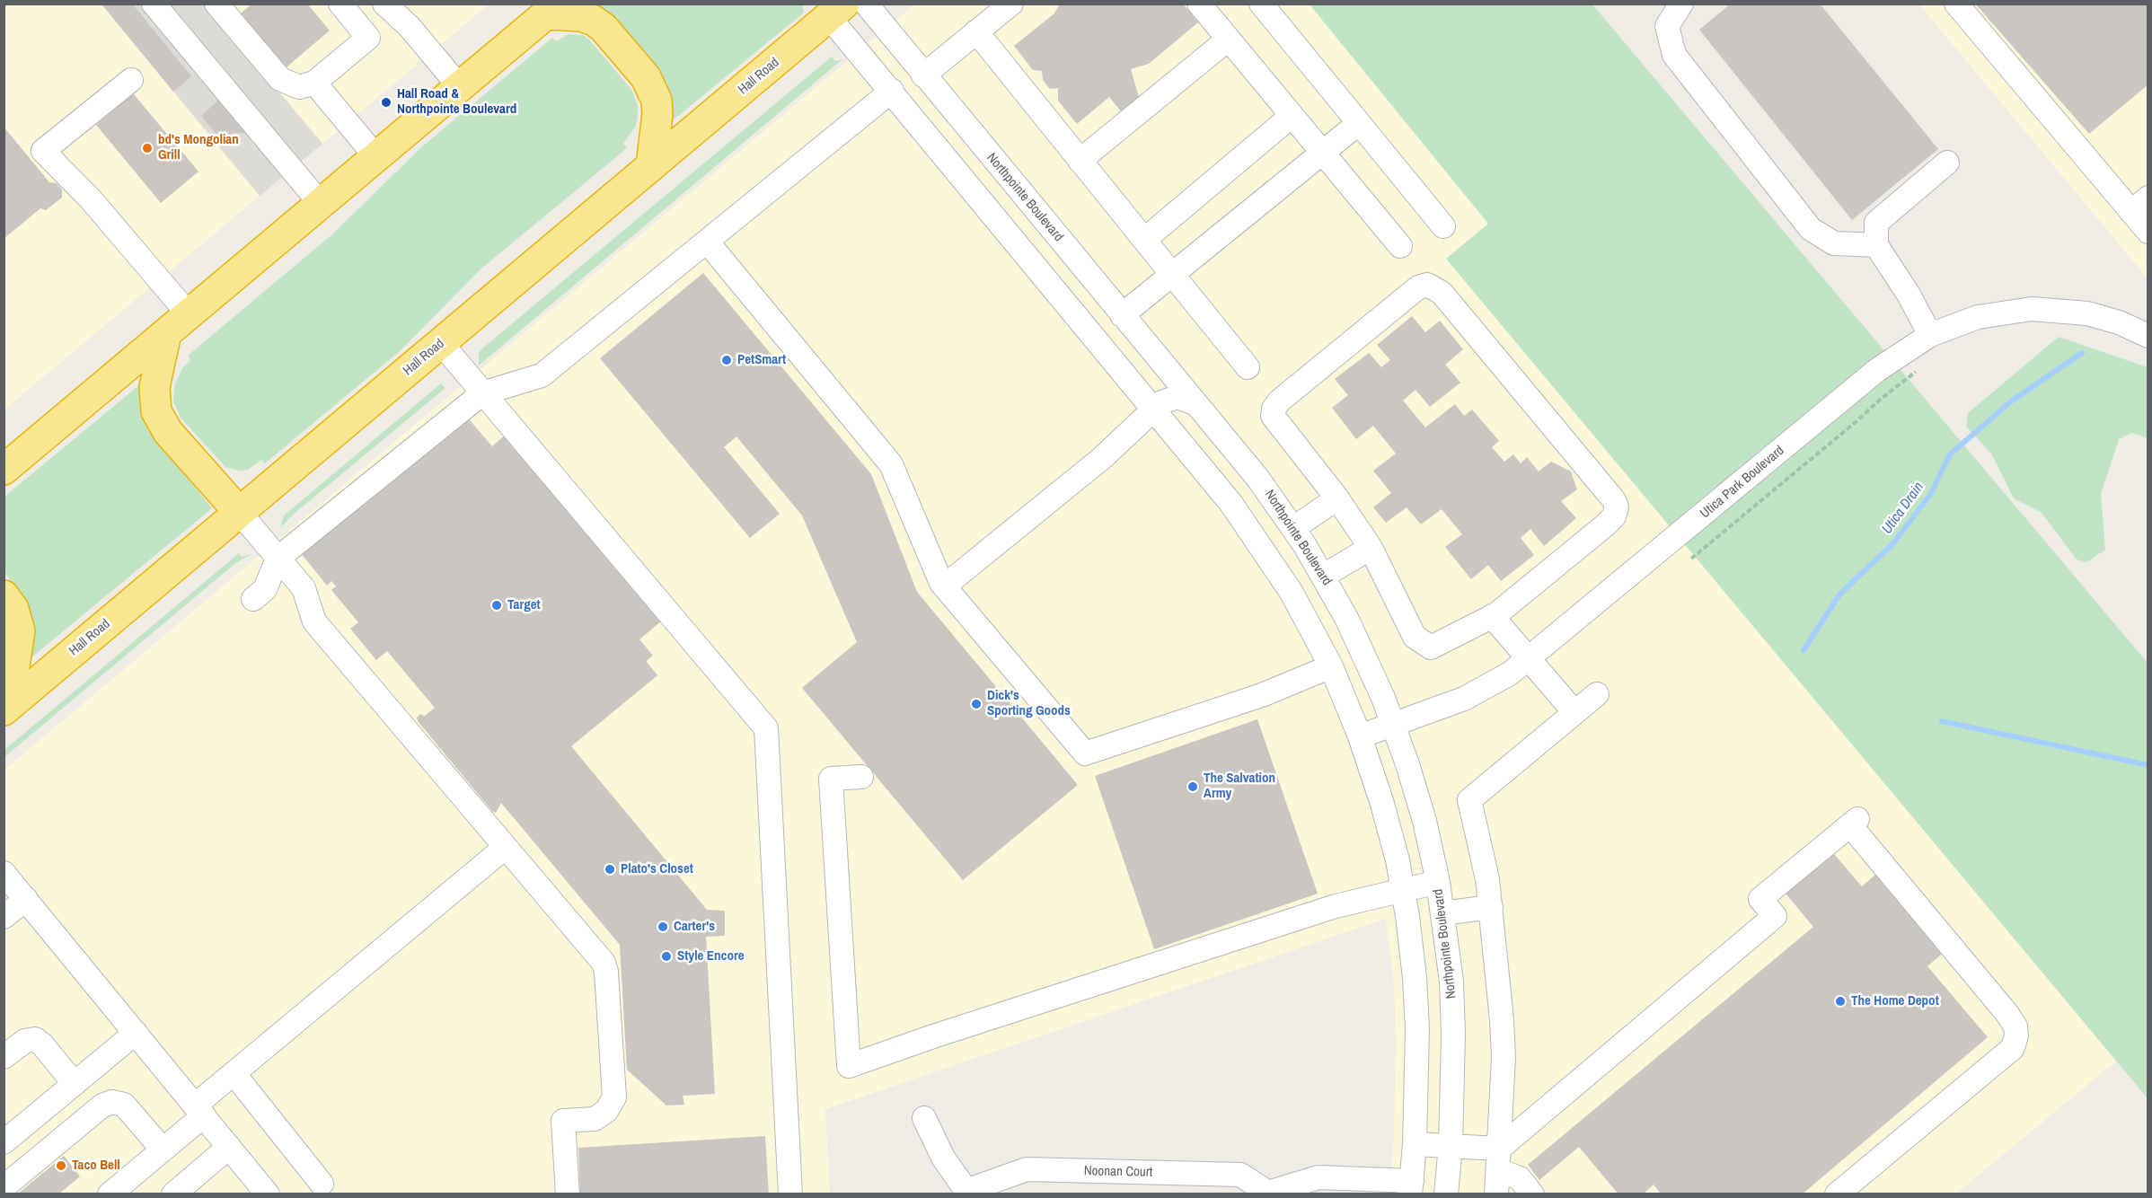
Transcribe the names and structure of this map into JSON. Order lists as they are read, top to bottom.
{
  "streets": {
    "highway": ["Hall Road"],
    "street": ["Northpointe Boulevard", "Utica Park Boulevard", "Noonan Court"]
  },
  "crossings": [
    ["Northpointe Boulevard", "Utica Park Boulevard"]
  ],
  "water": ["Utica Drain"],
  "places": [
    "Hall Road & Northpointe Boulevard",
    "bd's Mongolian Grill",
    "PetSmart",
    "Target",
    "Dick's Sporting Goods",
    "The Salvation Army",
    "Plato's Closet",
    "Carter's",
    "Style Encore",
    "The Home Depot",
    "Taco Bell"
  ]
}
